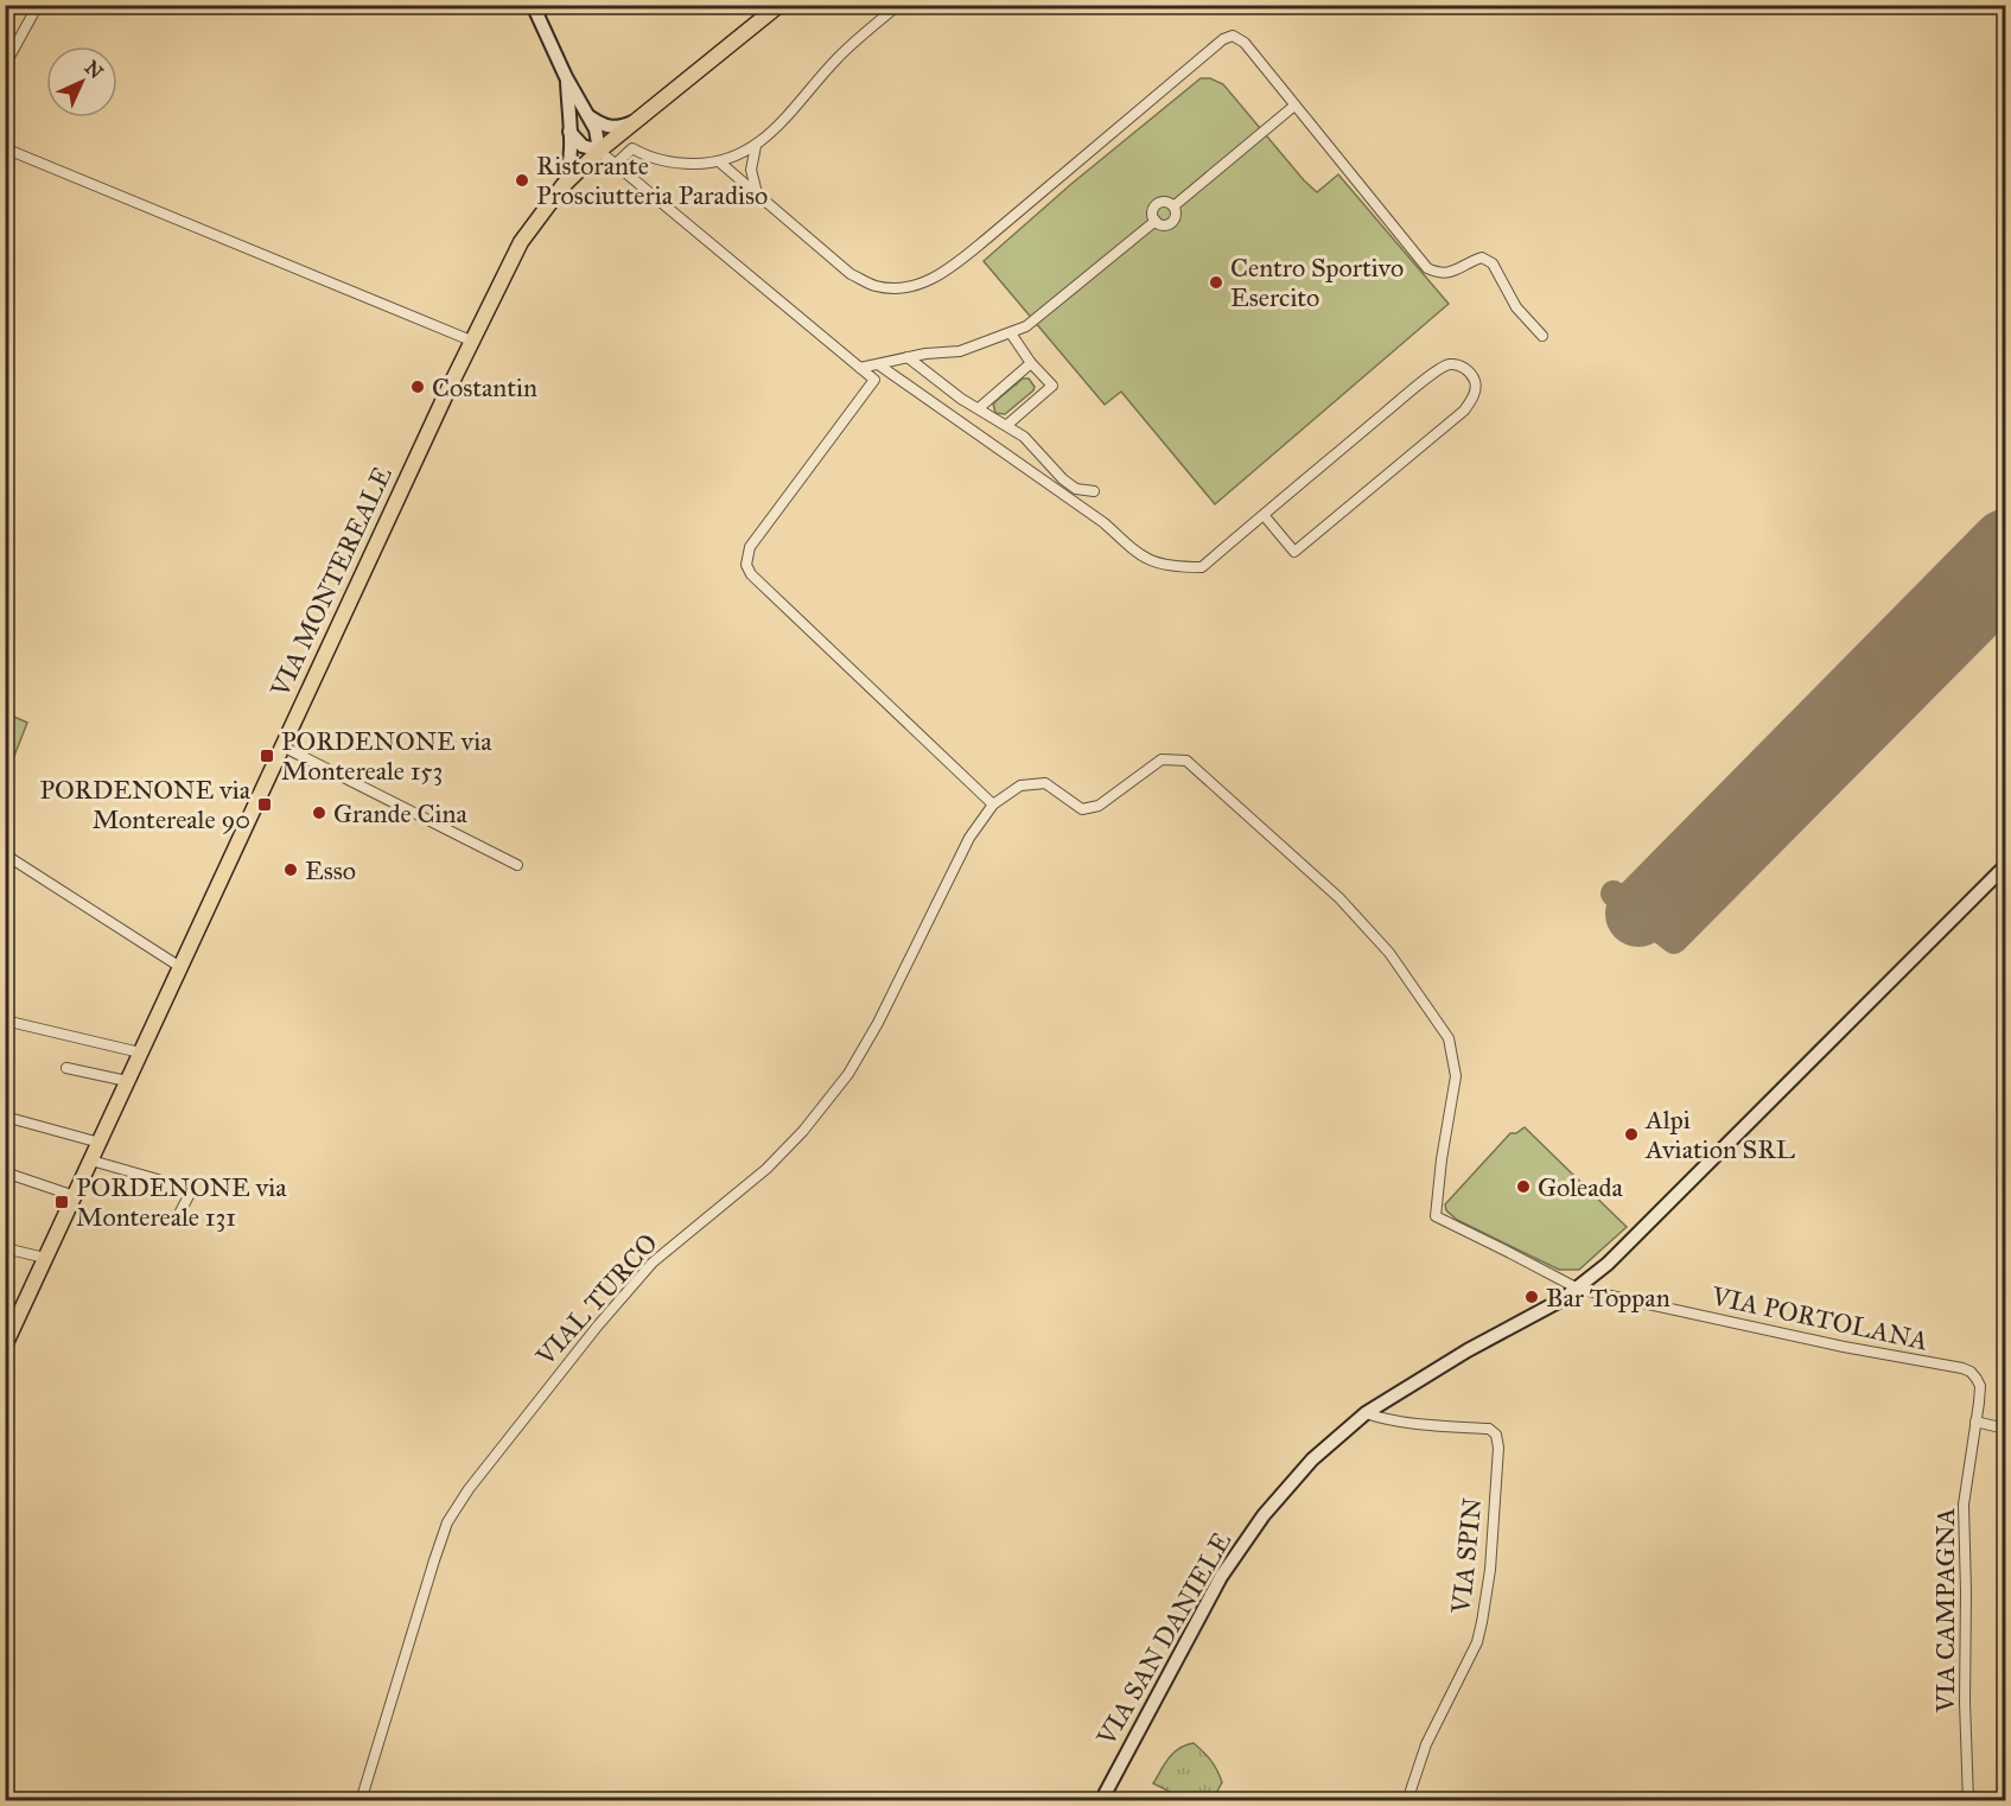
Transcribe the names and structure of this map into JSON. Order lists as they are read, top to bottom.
{
  "streets": {
    "main road": ["VIA MONTEREALE"],
    "street": [
      "VIAL TURCO",
      "VIA PORTOLANA",
      "VIA SPIN",
      "VIA CAMPAGNA",
      "VIA SAN DANIELE"
    ]
  },
  "crossings": [
    ["VIAL TURCO", "VIA PORTOLANA"],
    ["VIA PORTOLANA", "VIA CAMPAGNA"],
    ["VIA PORTOLANA", "VIA SAN DANIELE"],
    ["VIA SPIN", "VIA SAN DANIELE"]
  ],
  "places": {
    "other": [
      "Ristorante Prosciutteria Paradiso",
      "Centro Sportivo Esercito",
      "Costantin",
      "Grande Cina",
      "Esso",
      "Alpi Aviation SRL",
      "Goleada",
      "Bar Toppan"
    ],
    "transit": ["PORDENONE via Montereale 153", "PORDENONE via Montereale 90", "PORDENONE via Montereale 131"]
  },
  "north": "top right"
}
